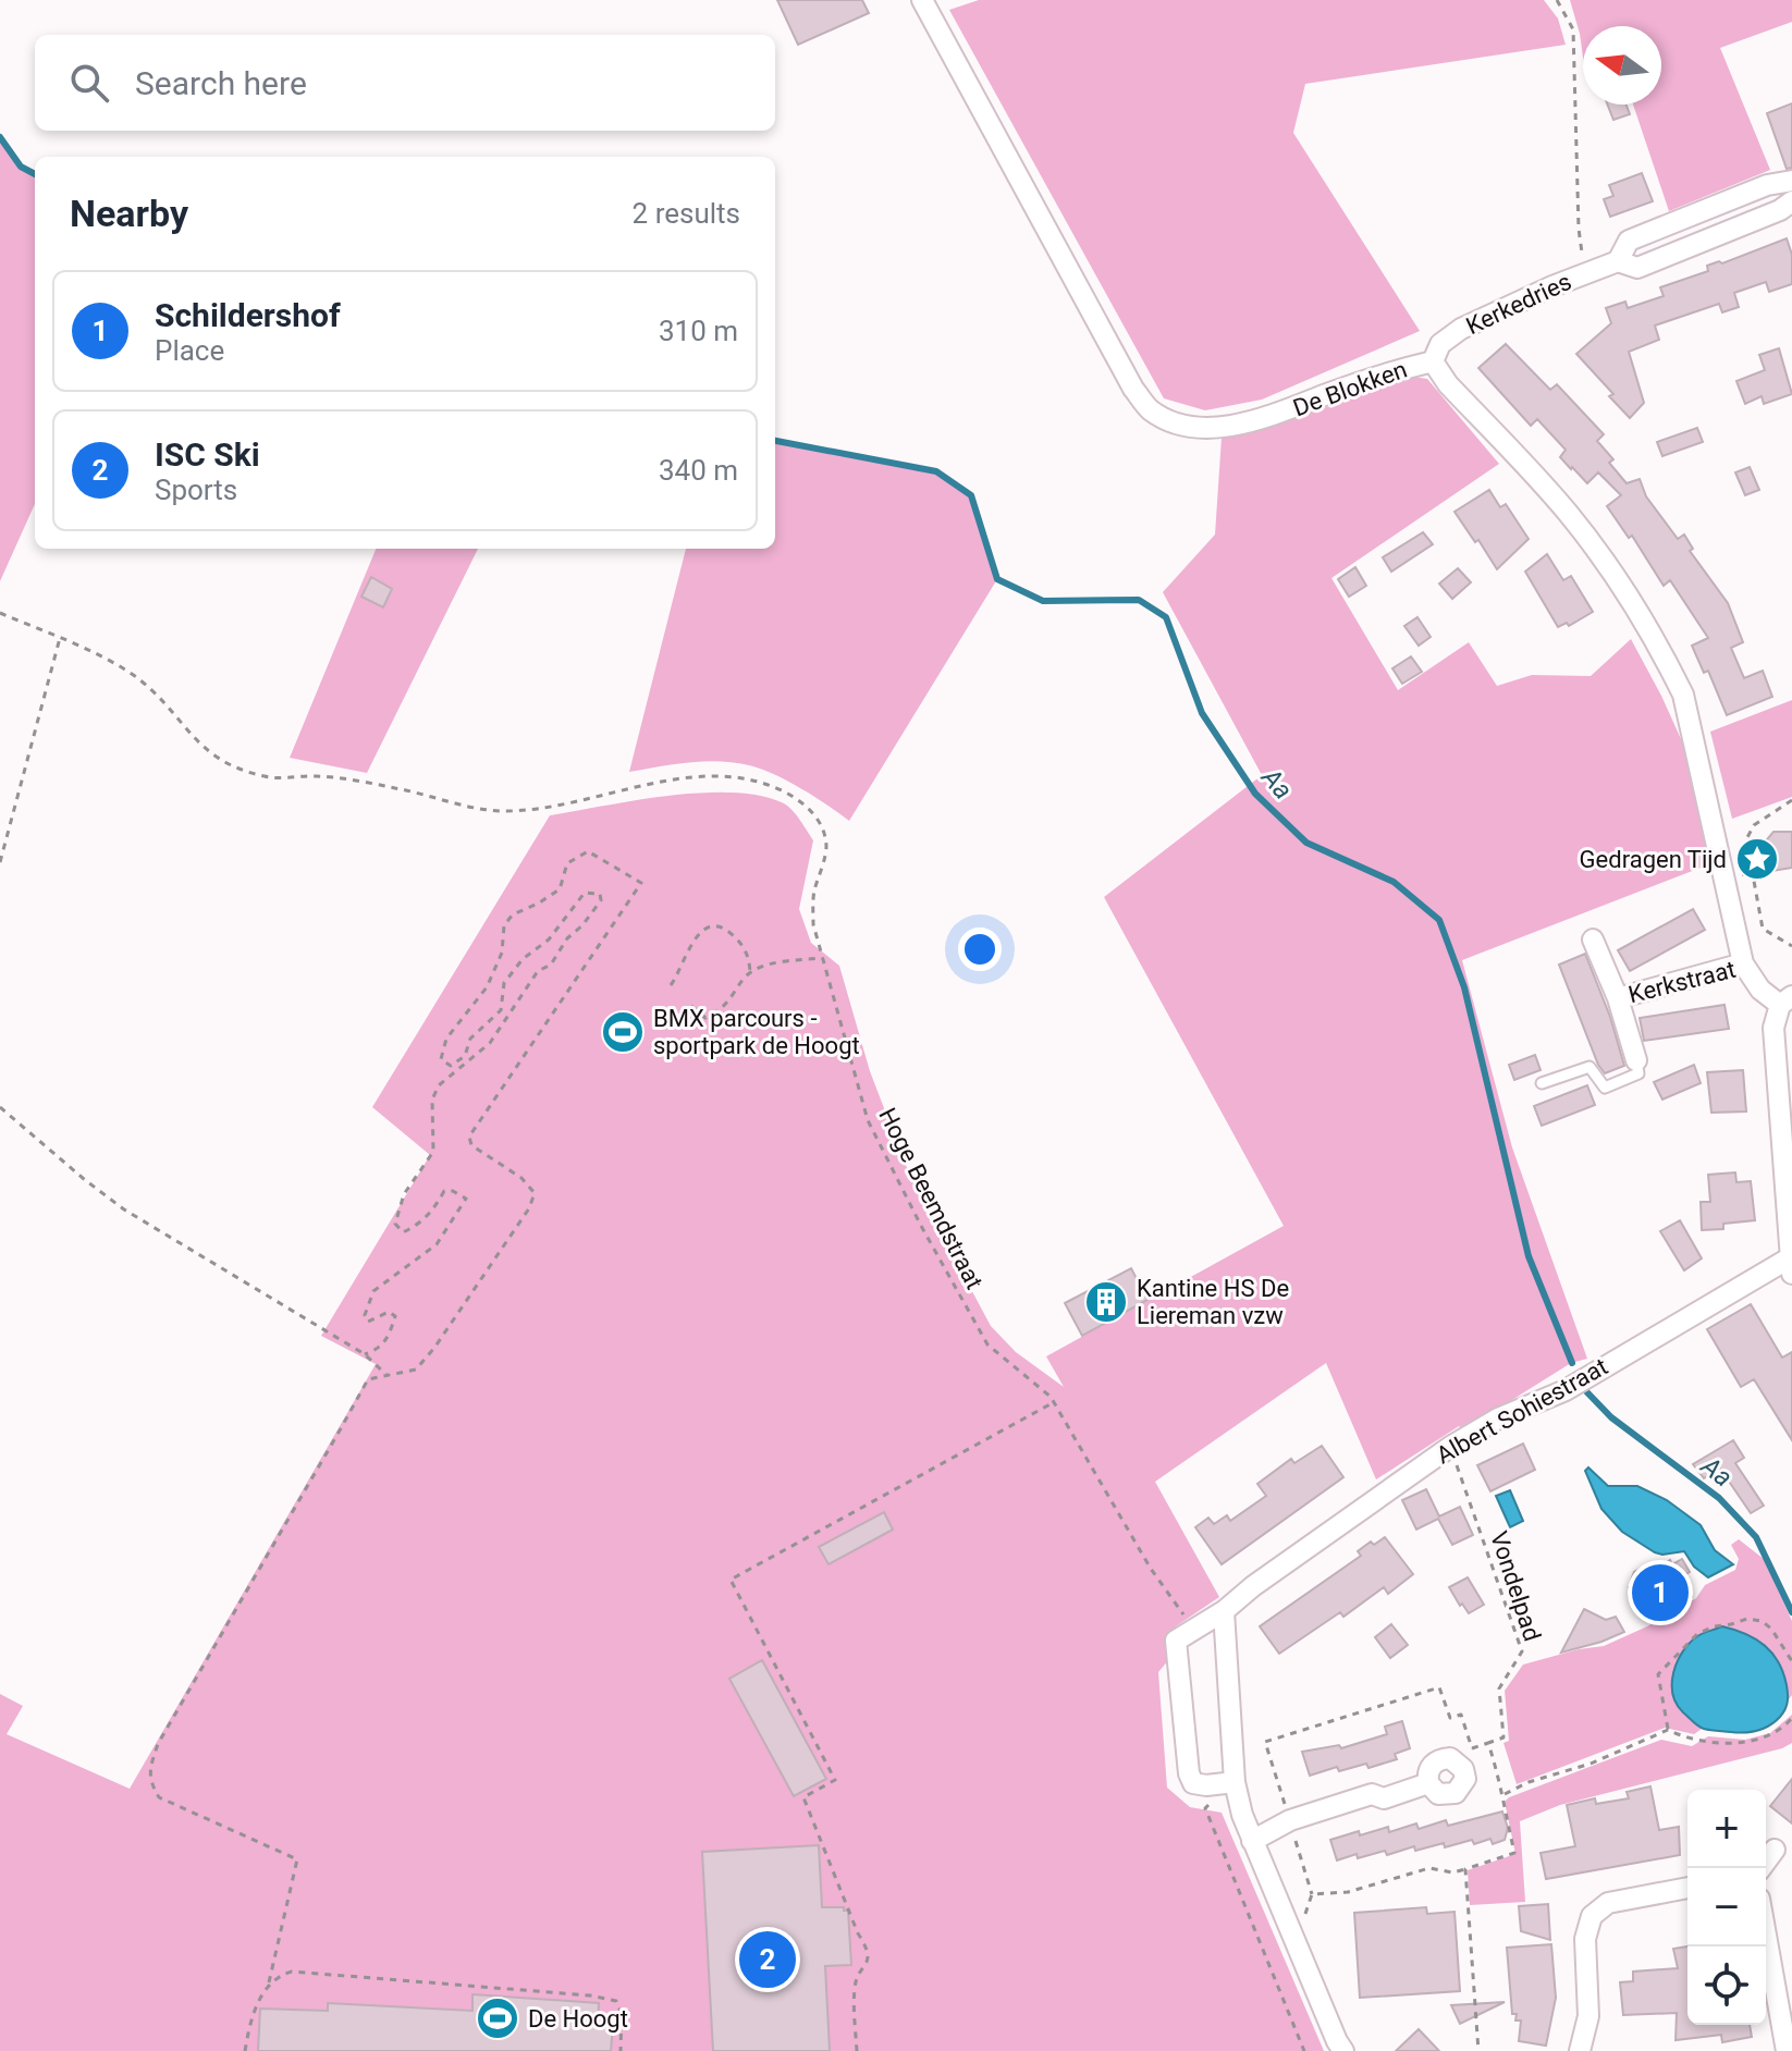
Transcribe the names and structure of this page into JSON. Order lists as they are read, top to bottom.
{
  "streets": {
    "street": [
      "Kerkedries",
      "De Blokken",
      "Kerkstraat",
      "Albert Sohiestraat"
    ],
    "path": ["Hoge Beemdstraat", "Vondelpad"]
  },
  "crossings": [
    ["Kerkedries", "De Blokken"],
    ["De Blokken", "Kerkstraat"],
    ["Kerkstraat", "Albert Sohiestraat"],
    ["Hoge Beemdstraat", "Albert Sohiestraat"],
    ["Albert Sohiestraat", "Vondelpad"]
  ],
  "water": ["Aa"],
  "places": {
    "place": ["Gedragen Tijd"],
    "sports": ["BMX parcours - sportpark de Hoogt", "De Hoogt"],
    "building": ["Kantine HS De Liereman vzw"]
  },
  "north": "left",
  "page": {
    "search": "Search here",
    "heading": ["Nearby", "2 results"],
    "list": [
      {
        "mark": "1",
        "name": "Schildershof",
        "note": "Place",
        "value": "310 m"
      },
      {
        "mark": "2",
        "name": "ISC Ski",
        "note": "Sports",
        "value": "340 m"
      }
    ],
    "pins": ["1", "2"],
    "map_buttons": ["+", "−"]
  }
}
